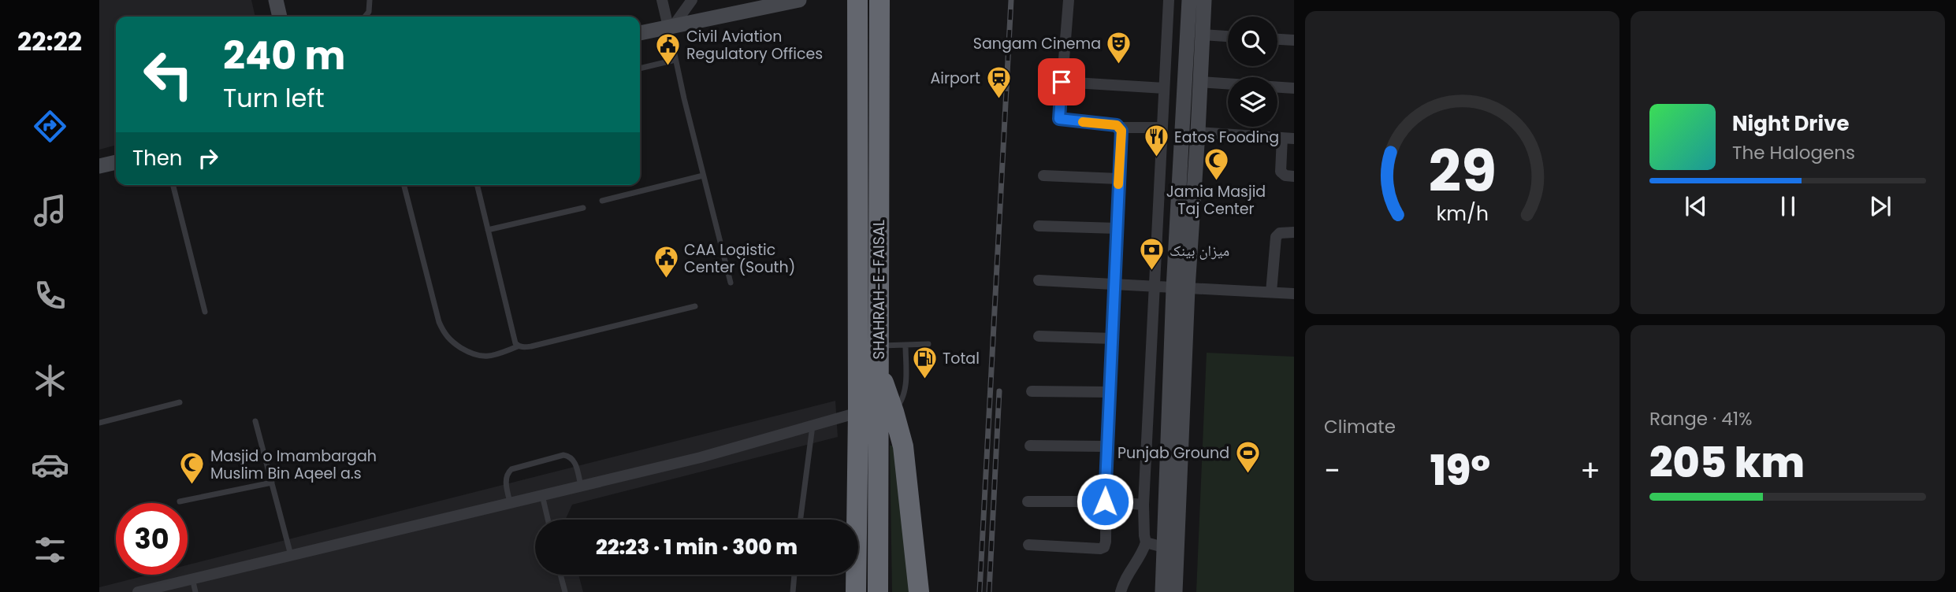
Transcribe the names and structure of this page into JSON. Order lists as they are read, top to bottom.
{
  "streets": {
    "highway": ["SHAHRAH-E-FAISAL"]
  },
  "places": {
    "theatre": ["Sangam Cinema"],
    "public building": ["Civil Aviation Regulatory Offices", "CAA Logistic Center (South)"],
    "station": ["Airport"],
    "restaurant": ["Eatos Fooding"],
    "mosque": ["Jamia Masjid Taj Center", "Masjid o Imambargah Muslim Bin Aqeel a.s"],
    "bank": ["میزان بینک"],
    "fuel station": ["Total"],
    "sports": ["Punjab Ground"]
  },
  "page": {
    "tabs": "22:22",
    "turn": ["240 m", "Turn left"],
    "song": ["Night Drive", "The Halogens"],
    "then": "Then",
    "tile": [
      "Climate",
      ["Range · 41%", "205 km"]
    ],
    "heat": ["−", "19°", "+"],
    "limit": "30",
    "trip": "22:23 · 1 min · 300 m",
    "gauge": ["29", "km/h"]
  }
}
